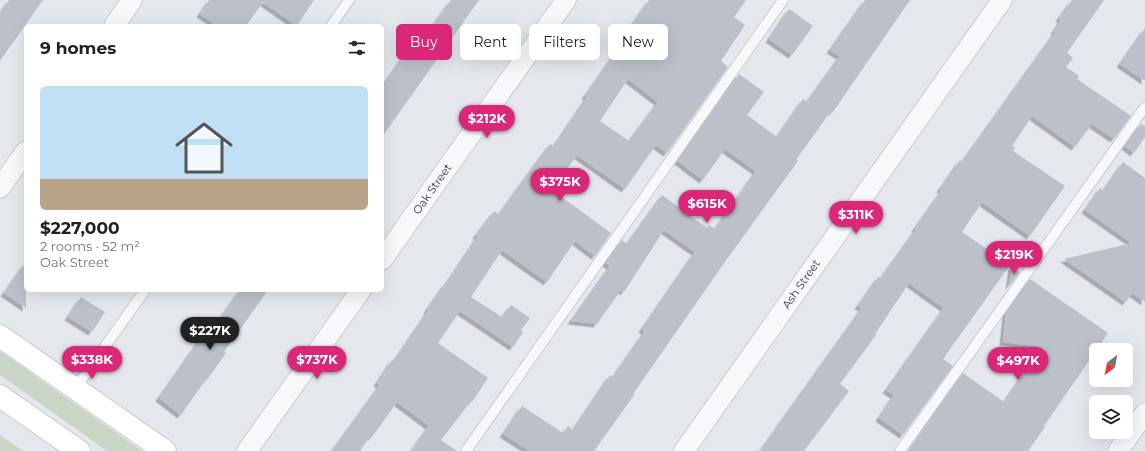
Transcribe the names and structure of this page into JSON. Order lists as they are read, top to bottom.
{
  "streets": {
    "street": ["Oak Street", "Ash Street"]
  },
  "north": "bottom left",
  "page": {
    "chip": [
      "Buy",
      "Rent",
      "Filters",
      "New"
    ],
    "heading": "9 homes",
    "list": [
      {
        "name": "$227,000",
        "note": "2 rooms · 52 m² · Oak Street"
      }
    ],
    "price": [
      "$212K",
      "$375K",
      "$615K",
      "$311K",
      "$219K",
      "$227K",
      "$338K",
      "$737K",
      "$497K"
    ]
  }
}
